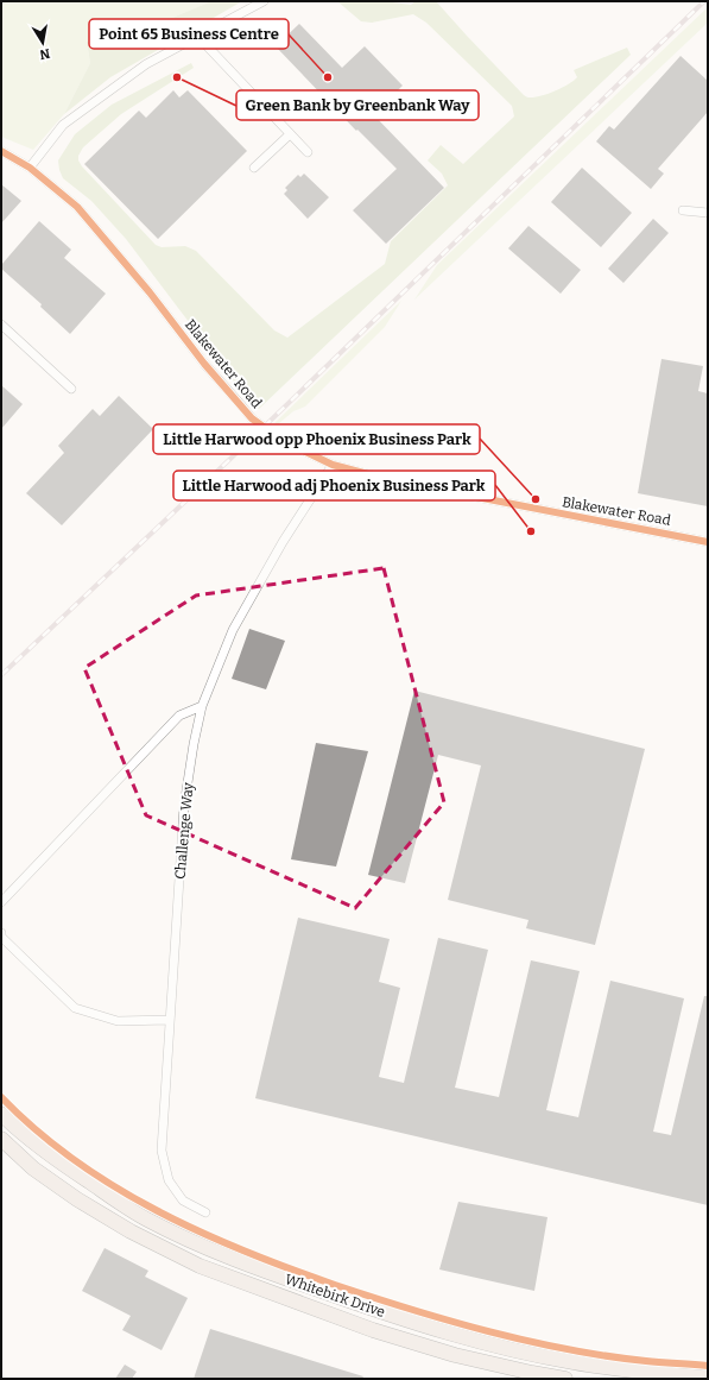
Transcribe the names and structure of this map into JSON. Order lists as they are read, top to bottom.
{
  "streets": {
    "highway": ["Whitebirk Drive"],
    "street": ["Blakewater Road", "Challenge Way"]
  },
  "crossings": [
    ["Blakewater Road", "Challenge Way"]
  ],
  "places": [
    "Green Bank by Greenbank Way",
    "Point 65 Business Centre",
    "Little Harwood opp Phoenix Business Park",
    "Little Harwood adj Phoenix Business Park"
  ],
  "north": "bottom"
}
